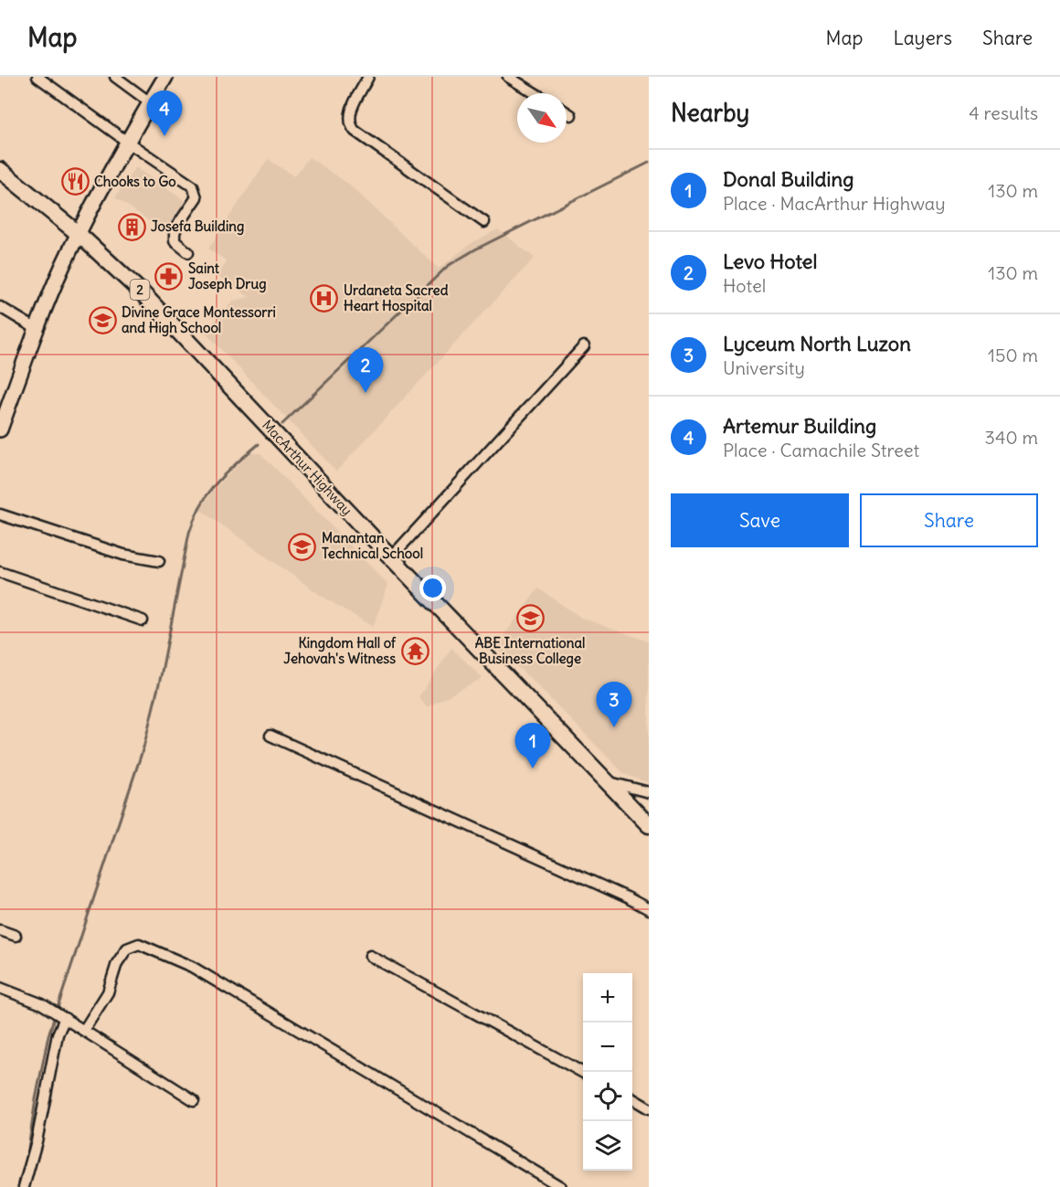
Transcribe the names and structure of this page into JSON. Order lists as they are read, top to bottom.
{
  "streets": {
    "main road": ["2", "MacArthur Highway"]
  },
  "places": {
    "restaurant": ["Chooks to Go"],
    "building": ["Josefa Building"],
    "pharmacy": ["Saint Joseph Drug"],
    "hospital": ["Urdaneta Sacred Heart Hospital"],
    "school or university": ["Divine Grace Montessorri and High School", "Manantan Technical School", "ABE International Business College"],
    "temple": ["Kingdom Hall of Jehovah's Witness"]
  },
  "north": "bottom right",
  "page": {
    "header": "Map",
    "nav": ["Map", "Layers", "Share"],
    "heading": ["Nearby", "4 results"],
    "pins": [
      "4",
      "2",
      "3",
      "1"
    ],
    "list": [
      {
        "mark": "1",
        "name": "Donal Building",
        "note": "Place · MacArthur Highway",
        "value": "130 m"
      },
      {
        "mark": "2",
        "name": "Levo Hotel",
        "note": "Hotel",
        "value": "130 m"
      },
      {
        "mark": "3",
        "name": "Lyceum North Luzon",
        "note": "University",
        "value": "150 m"
      },
      {
        "mark": "4",
        "name": "Artemur Building",
        "note": "Place · Camachile Street",
        "value": "340 m"
      }
    ],
    "buttons": ["Save", "Share"],
    "map_buttons": ["+", "−"]
  }
}
